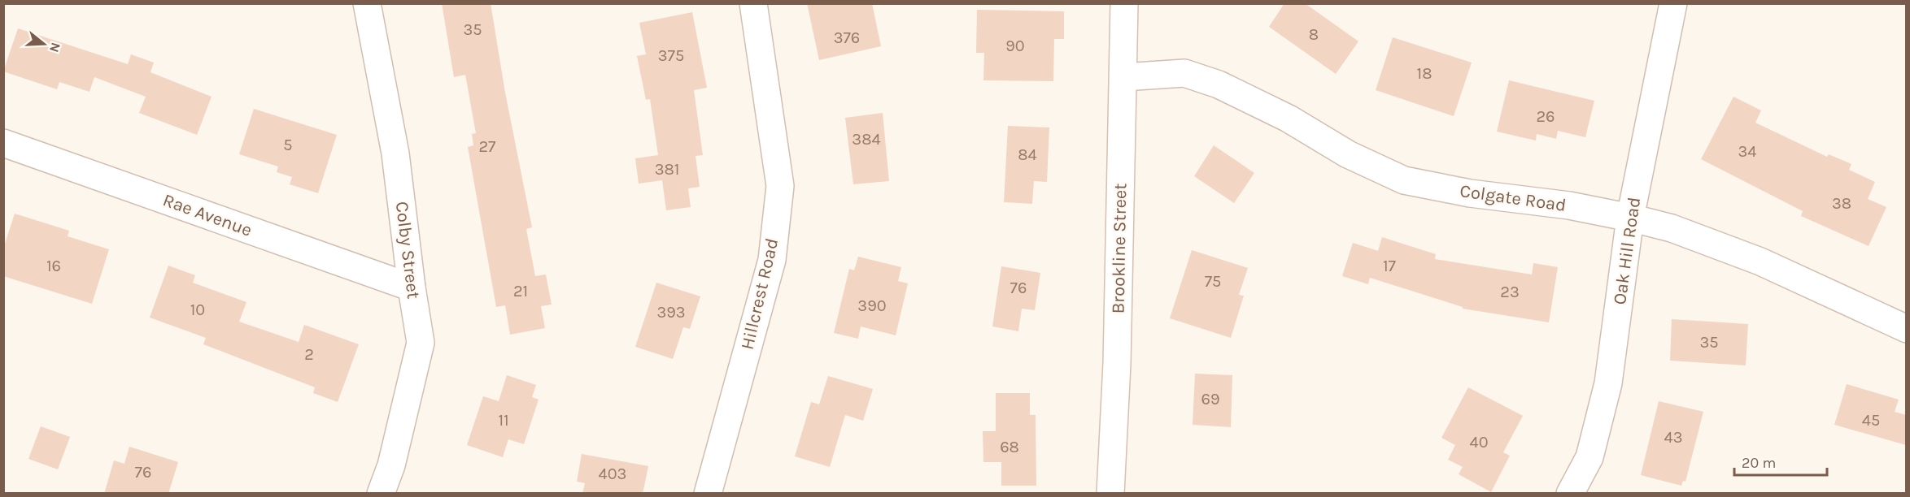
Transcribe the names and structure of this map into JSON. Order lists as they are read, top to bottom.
{
  "streets": {
    "street": [
      "Colgate Road",
      "Rae Avenue",
      "Brookline Street",
      "Colby Street",
      "Oak Hill Road",
      "Hillcrest Road"
    ]
  },
  "crossings": [
    ["Colgate Road", "Brookline Street"],
    ["Colgate Road", "Oak Hill Road"],
    ["Rae Avenue", "Colby Street"]
  ],
  "house_numbers": [
    "35",
    "8",
    "376",
    "90",
    "375",
    "18",
    "26",
    "384",
    "5",
    "27",
    "34",
    "84",
    "381",
    "38",
    "16",
    "17",
    "75",
    "76",
    "21",
    "23",
    "390",
    "10",
    "393",
    "35",
    "2",
    "69",
    "11",
    "45",
    "43",
    "40",
    "68",
    "76",
    "403"
  ],
  "scale_bar": "20 m",
  "north": "right"
}
